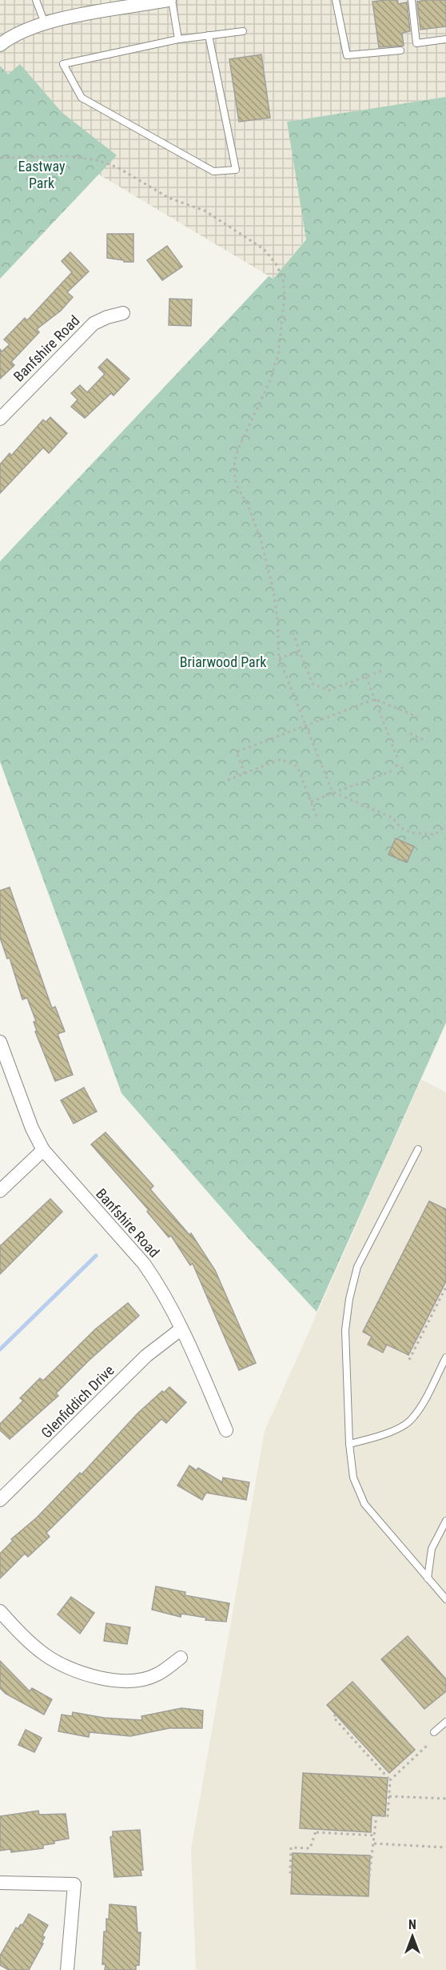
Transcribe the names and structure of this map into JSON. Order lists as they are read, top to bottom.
{
  "streets": {
    "street": ["Banfshire Road", "Glenfiddich Drive"]
  },
  "crossings": [
    ["Banfshire Road", "Glenfiddich Drive"]
  ],
  "parks": ["Eastway Park", "Briarwood Park"],
  "north": "top"
}
